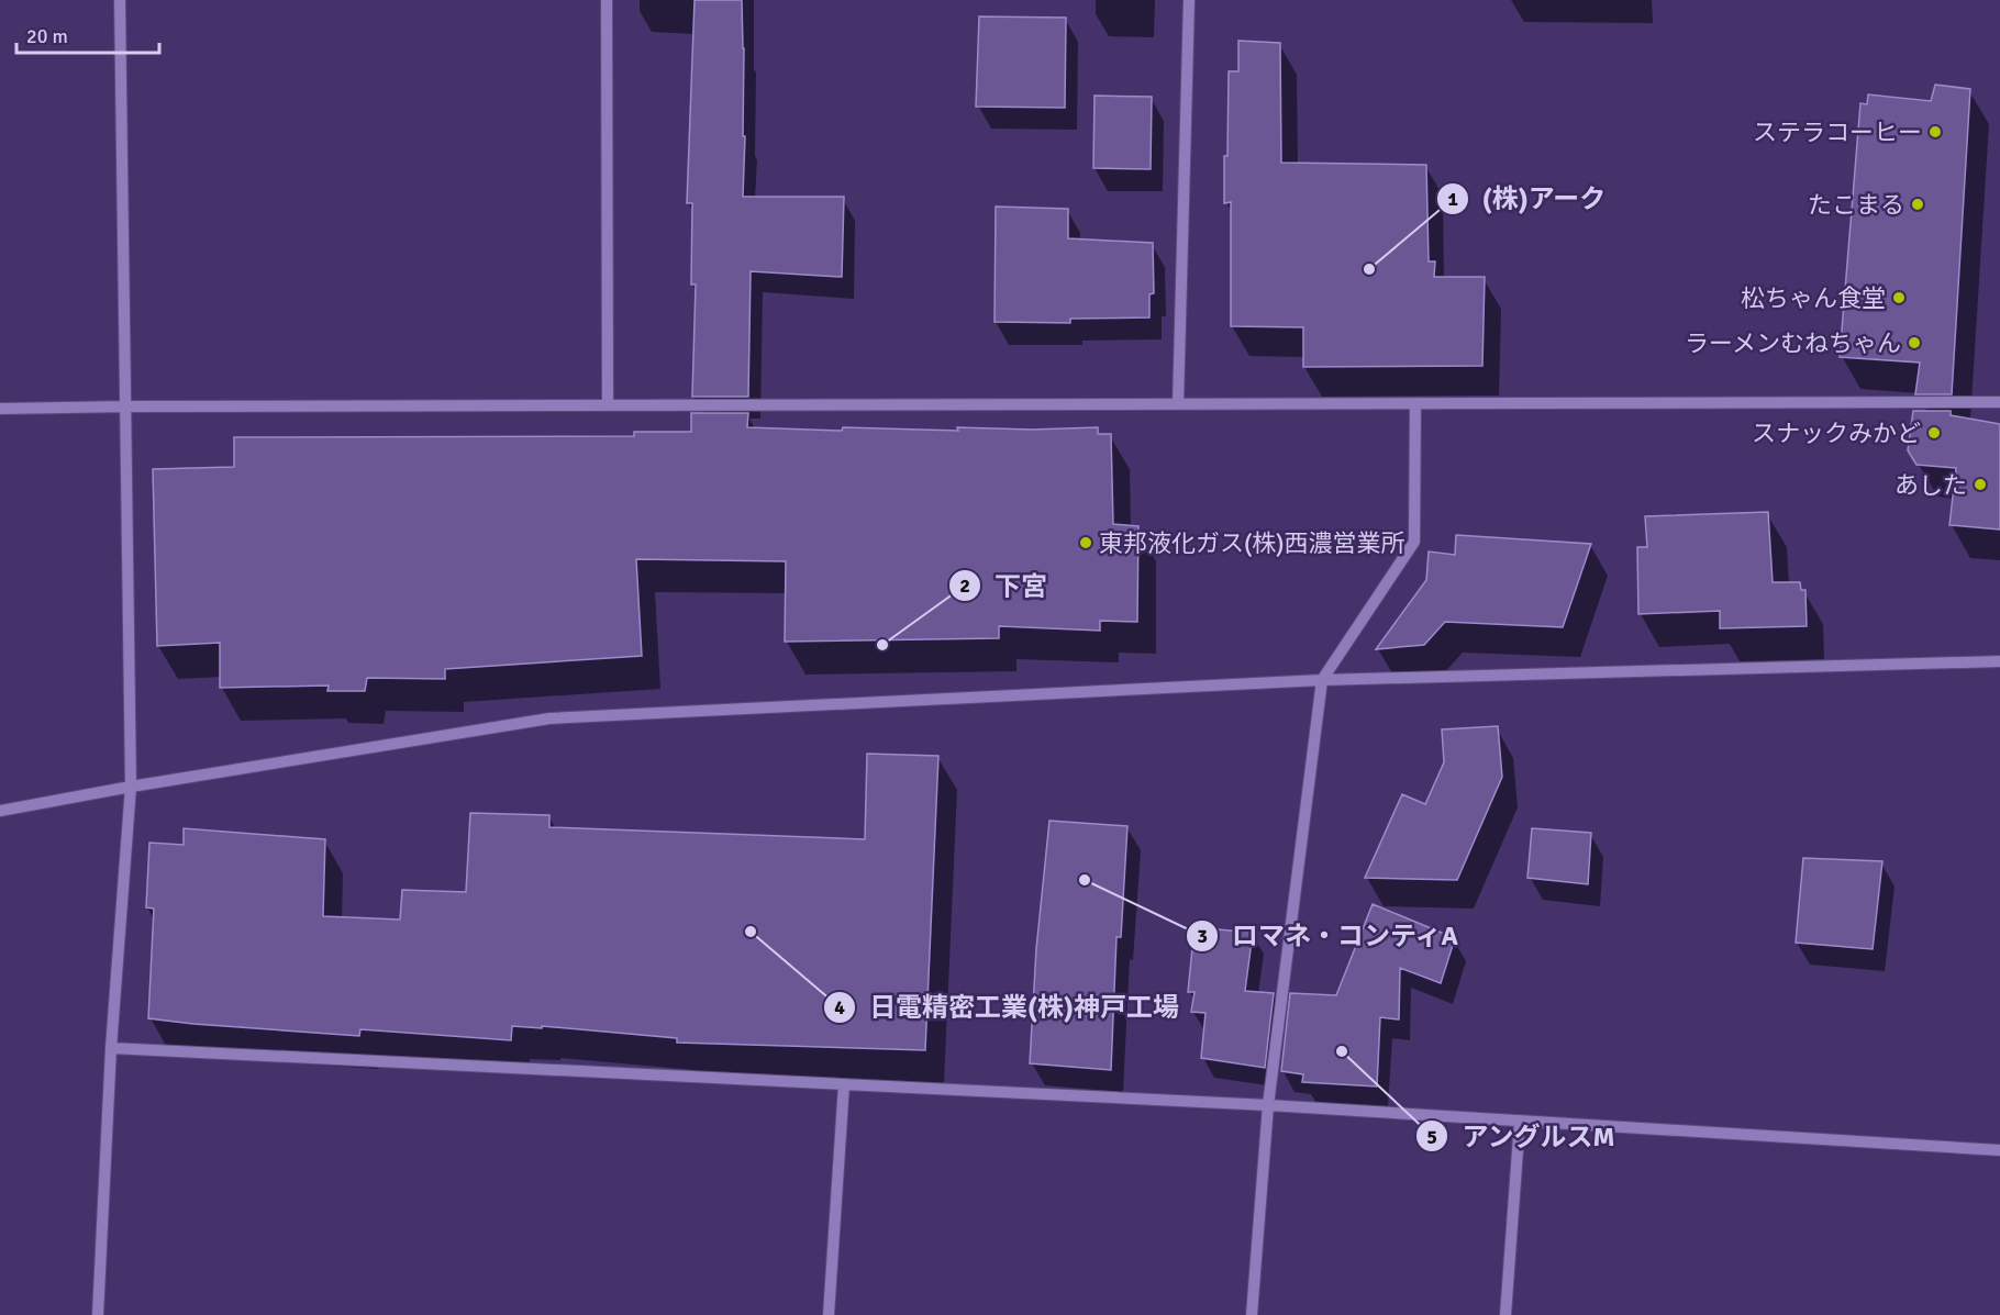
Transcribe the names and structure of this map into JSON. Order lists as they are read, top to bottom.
{
  "places": [
    "ステラコーヒー",
    "たこまる",
    "(株)アーク",
    "松ちゃん食堂",
    "ラーメンむねちゃん",
    "スナックみかど",
    "あした",
    "東邦液化ガス(株)西濃営業所",
    "下宮",
    "ロマネ・コンティA",
    "日電精密工業(株)神戸工場",
    "アングルスM"
  ],
  "scale_bar": "20 m"
}
